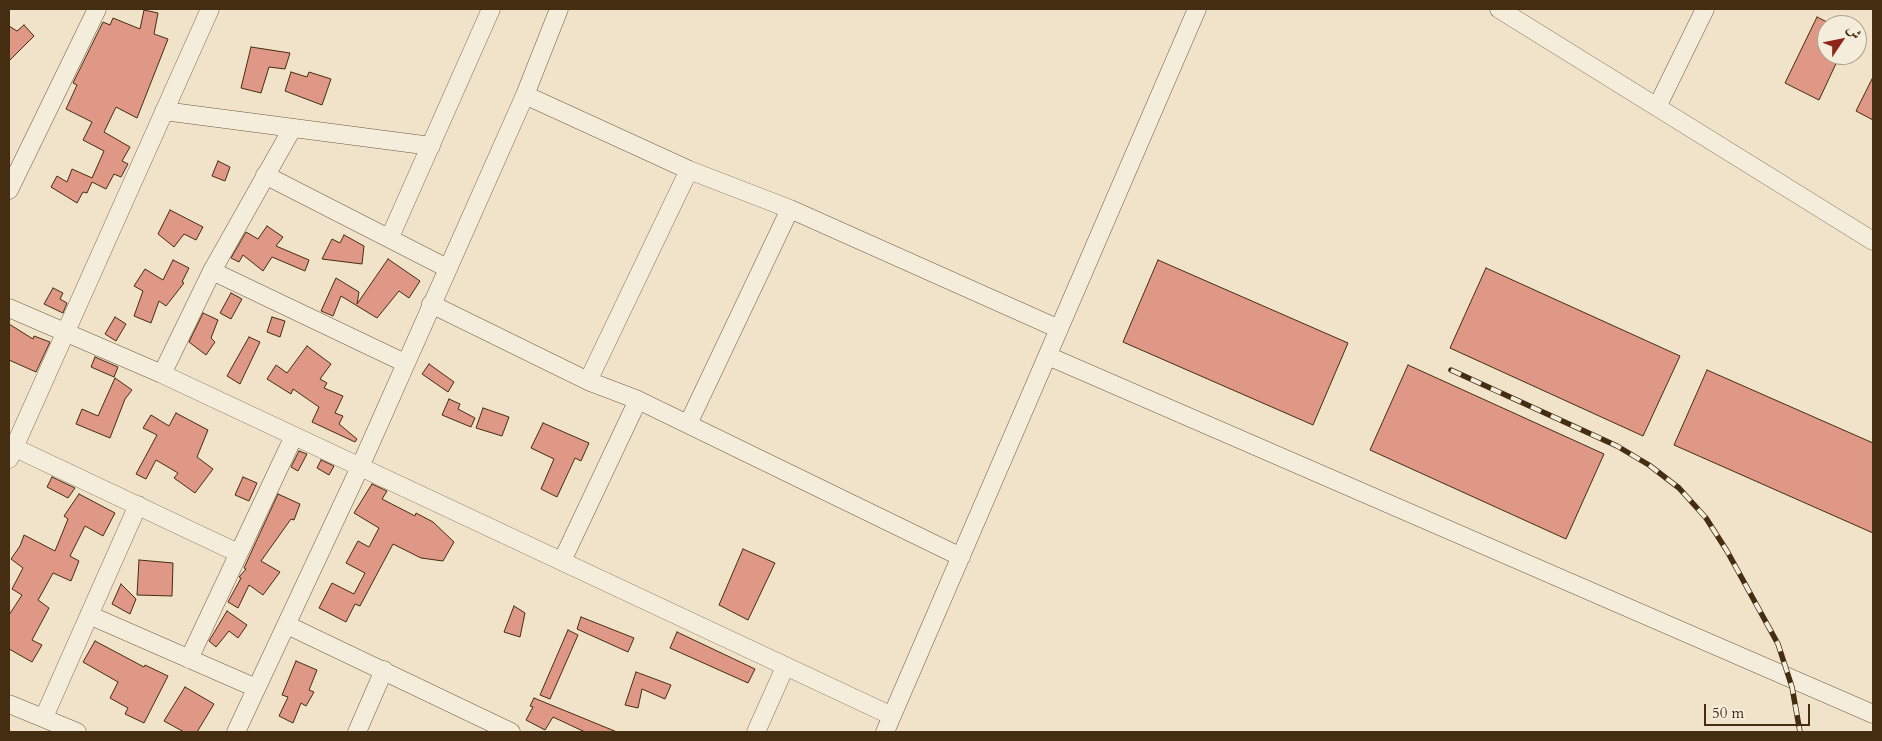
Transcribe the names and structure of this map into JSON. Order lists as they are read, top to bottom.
{
  "scale_bar": "50 m",
  "north": "top right"
}
